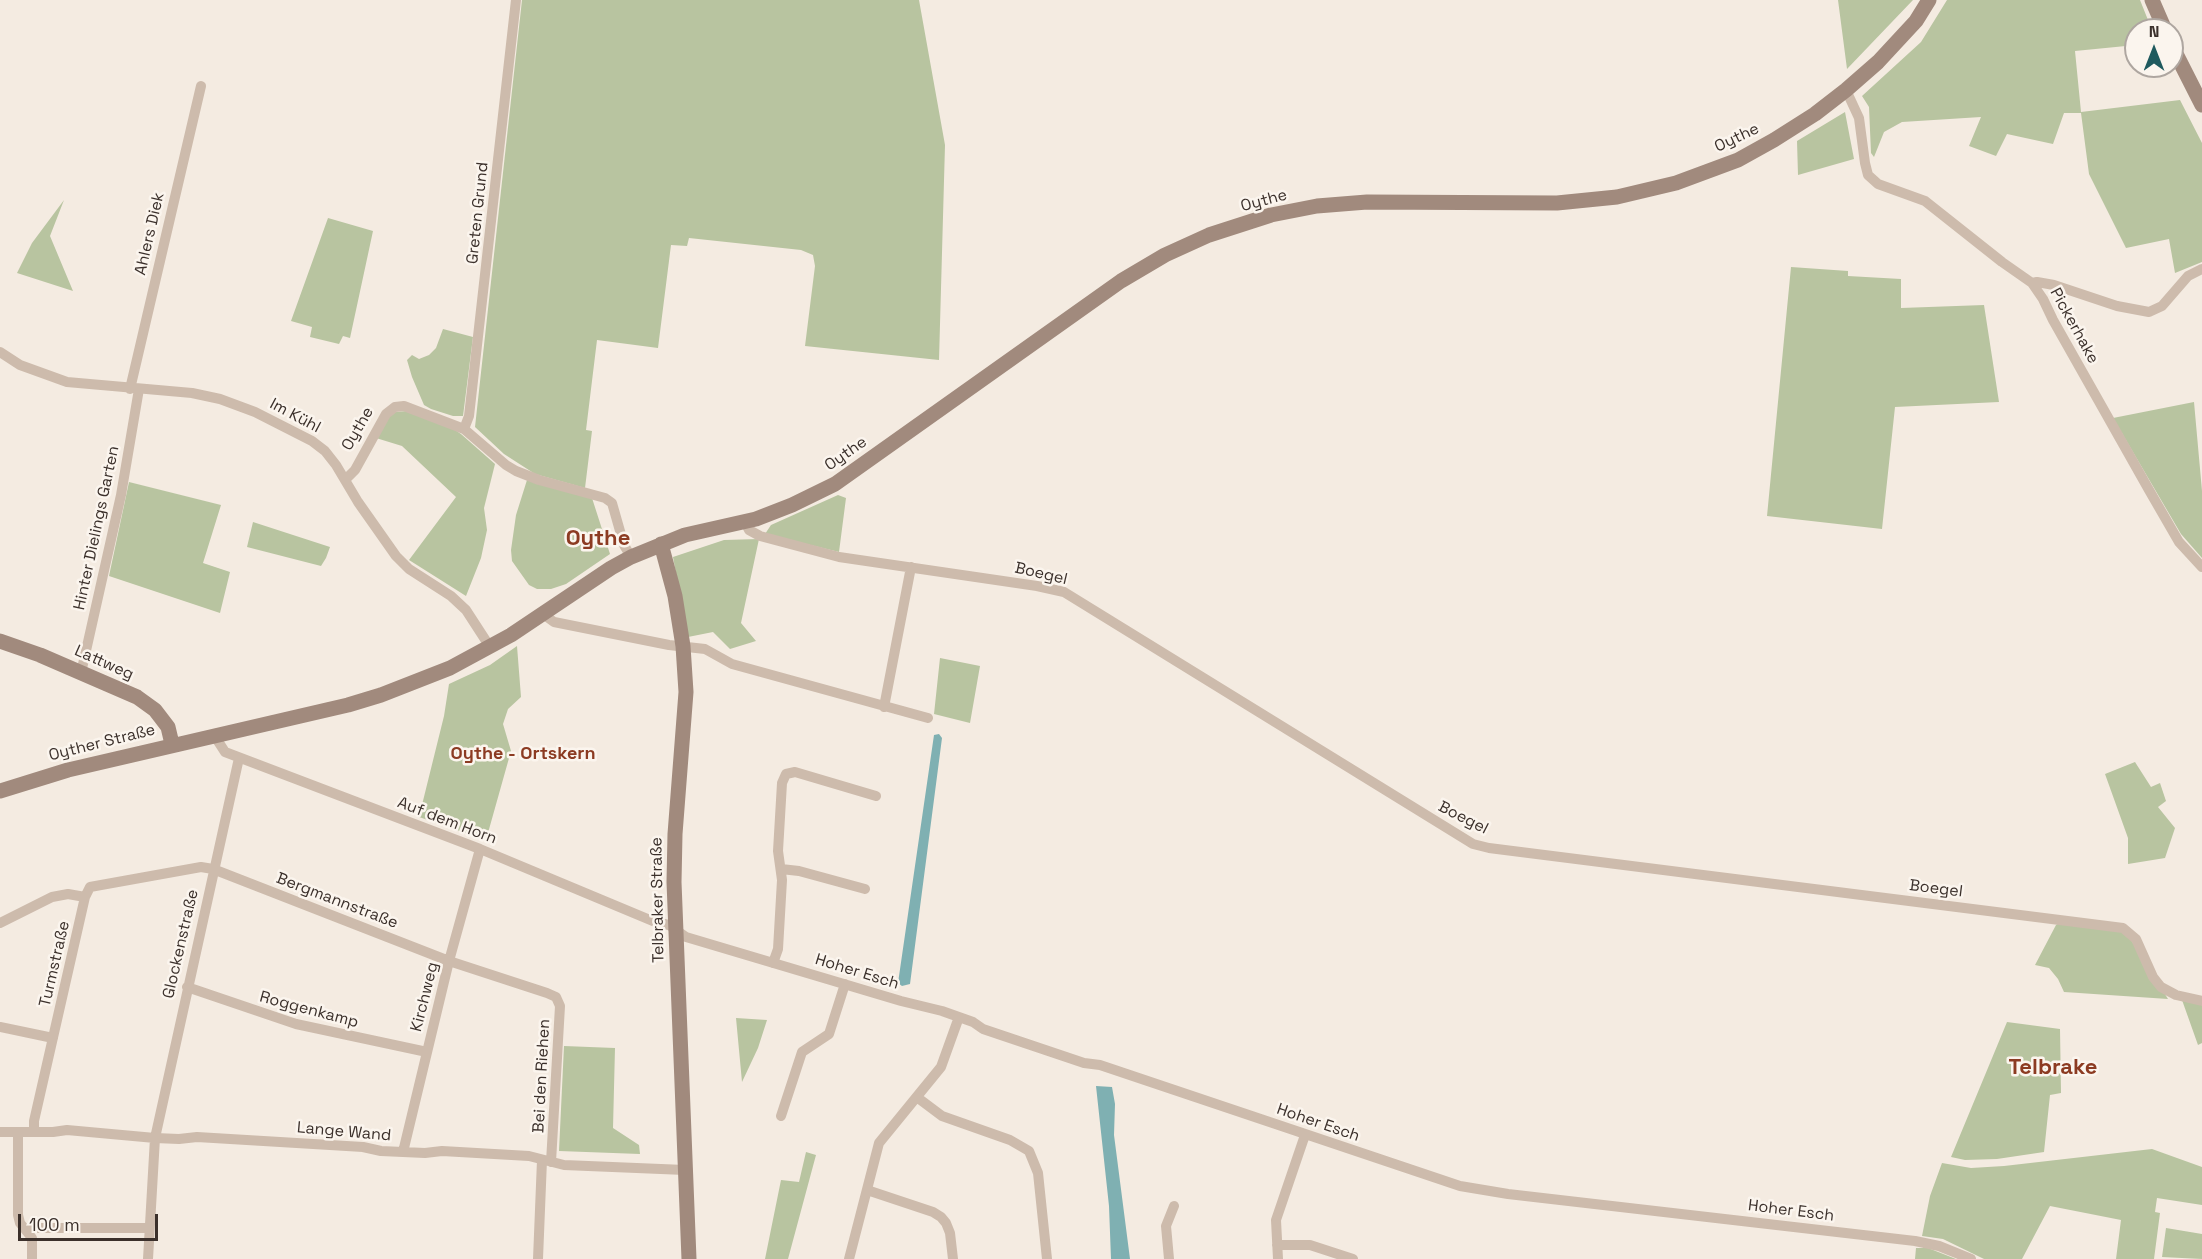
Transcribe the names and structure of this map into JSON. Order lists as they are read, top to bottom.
{
  "streets": {
    "main road": [
      "Oythe",
      "Lattweg",
      "Oyther Straße",
      "Telbraker Straße"
    ],
    "street": [
      "Greten Grund",
      "Ahlers Diek",
      "Pickerhake",
      "Im Kühl",
      "Hinter Dielings Garten",
      "Boegel",
      "Auf dem Horn",
      "Bergmannstraße",
      "Glockenstraße",
      "Turmstraße",
      "Hoher Esch",
      "Kirchweg",
      "Roggenkamp",
      "Bei den Riehen",
      "Lange Wand"
    ]
  },
  "crossings": [
    ["Oythe", "Greten Grund"],
    ["Oythe", "Pickerhake"],
    ["Oythe", "Im Kühl"],
    ["Oythe", "Boegel"],
    ["Oythe", "Oyther Straße"],
    ["Oythe", "Auf dem Horn"],
    ["Oythe", "Telbraker Straße"],
    ["Ahlers Diek", "Im Kühl"],
    ["Ahlers Diek", "Hinter Dielings Garten"],
    ["Im Kühl", "Hinter Dielings Garten"],
    ["Hinter Dielings Garten", "Lattweg"],
    ["Lattweg", "Oyther Straße"],
    ["Oyther Straße", "Auf dem Horn"],
    ["Auf dem Horn", "Telbraker Straße"],
    ["Auf dem Horn", "Glockenstraße"],
    ["Auf dem Horn", "Hoher Esch"],
    ["Auf dem Horn", "Kirchweg"],
    ["Telbraker Straße", "Hoher Esch"],
    ["Telbraker Straße", "Lange Wand"],
    ["Bergmannstraße", "Glockenstraße"],
    ["Bergmannstraße", "Kirchweg"],
    ["Bergmannstraße", "Bei den Riehen"],
    ["Glockenstraße", "Roggenkamp"],
    ["Glockenstraße", "Lange Wand"],
    ["Turmstraße", "Lange Wand"],
    ["Kirchweg", "Roggenkamp"],
    ["Kirchweg", "Bei den Riehen"],
    ["Kirchweg", "Lange Wand"],
    ["Bei den Riehen", "Lange Wand"]
  ],
  "districts": ["Oythe", "Oythe - Ortskern", "Telbrake"],
  "scale_bar": "100 m",
  "north": "top"
}
